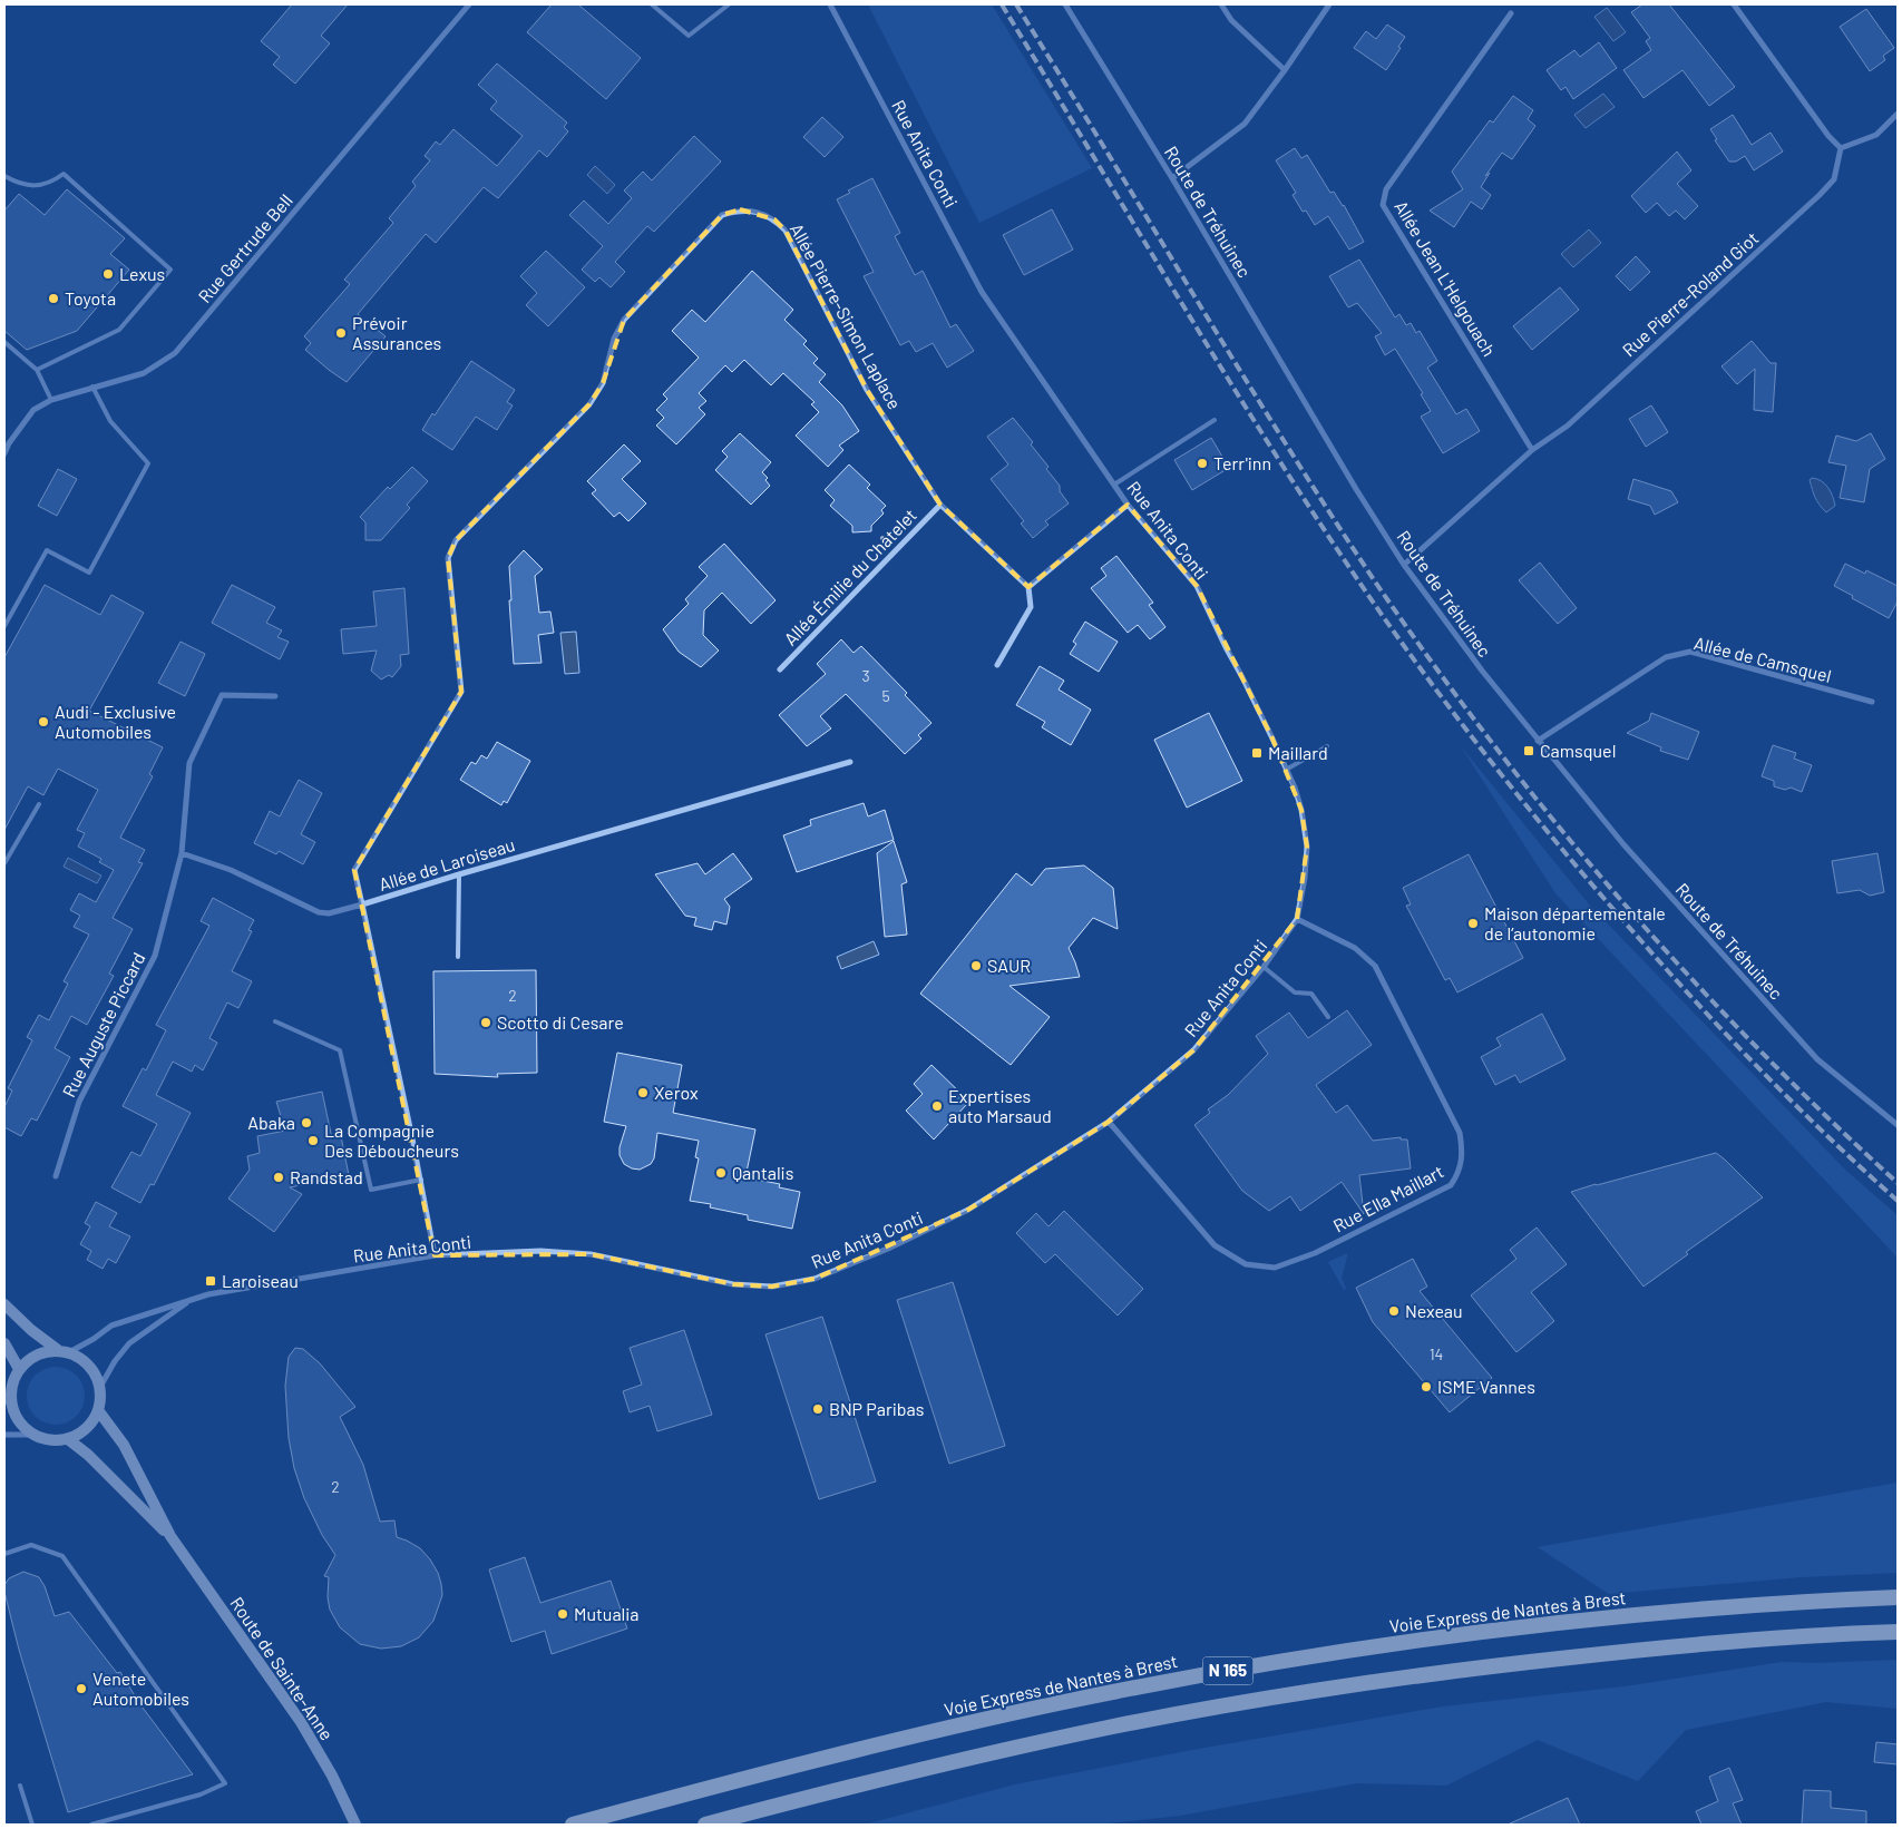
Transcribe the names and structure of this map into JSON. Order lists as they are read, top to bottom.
{
  "streets": {
    "highway": ["Voie Express de Nantes à Brest", "N 165"],
    "main road": ["Route de Sainte-Anne"],
    "street": [
      "Rue Anita Conti",
      "Route de Tréhuinec",
      "Rue Gertrude Bell",
      "Allée Jean L'Helgouach",
      "Rue Pierre-Roland Giot",
      "Allée Pierre-Simon Laplace",
      "Allée Émilie du Châtelet",
      "Allée de Camsquel",
      "Allée de Laroiseau",
      "Rue Auguste Piccard",
      "Rue Ella Maillart"
    ]
  },
  "crossings": [
    ["Rue Anita Conti", "Allée de Laroiseau"],
    ["Rue Anita Conti", "Rue Ella Maillart"],
    ["Rue Anita Conti", "Route de Sainte-Anne"],
    ["Route de Tréhuinec", "Rue Pierre-Roland Giot"],
    ["Route de Tréhuinec", "Allée de Camsquel"],
    ["Allée Jean L'Helgouach", "Rue Pierre-Roland Giot"],
    ["Allée Pierre-Simon Laplace", "Allée Émilie du Châtelet"],
    ["Allée Pierre-Simon Laplace", "Allée de Laroiseau"]
  ],
  "places": {
    "other": [
      "Lexus",
      "Toyota",
      "Prévoir Assurances",
      "Terr'inn",
      "Audi - Exclusive Automobiles",
      "Maison départementale de l’autonomie",
      "SAUR",
      "Scotto di Cesare",
      "Xerox",
      "Expertises auto Marsaud",
      "Abaka",
      "La Compagnie Des Déboucheurs",
      "Qantalis",
      "Randstad",
      "Nexeau",
      "ISME Vannes",
      "BNP Paribas",
      "Mutualia",
      "Venete Automobiles"
    ],
    "transit": ["Camsquel", "Maillard", "Laroiseau"]
  },
  "house_numbers": [
    "3",
    "5",
    "2",
    "14",
    "2"
  ]
}
